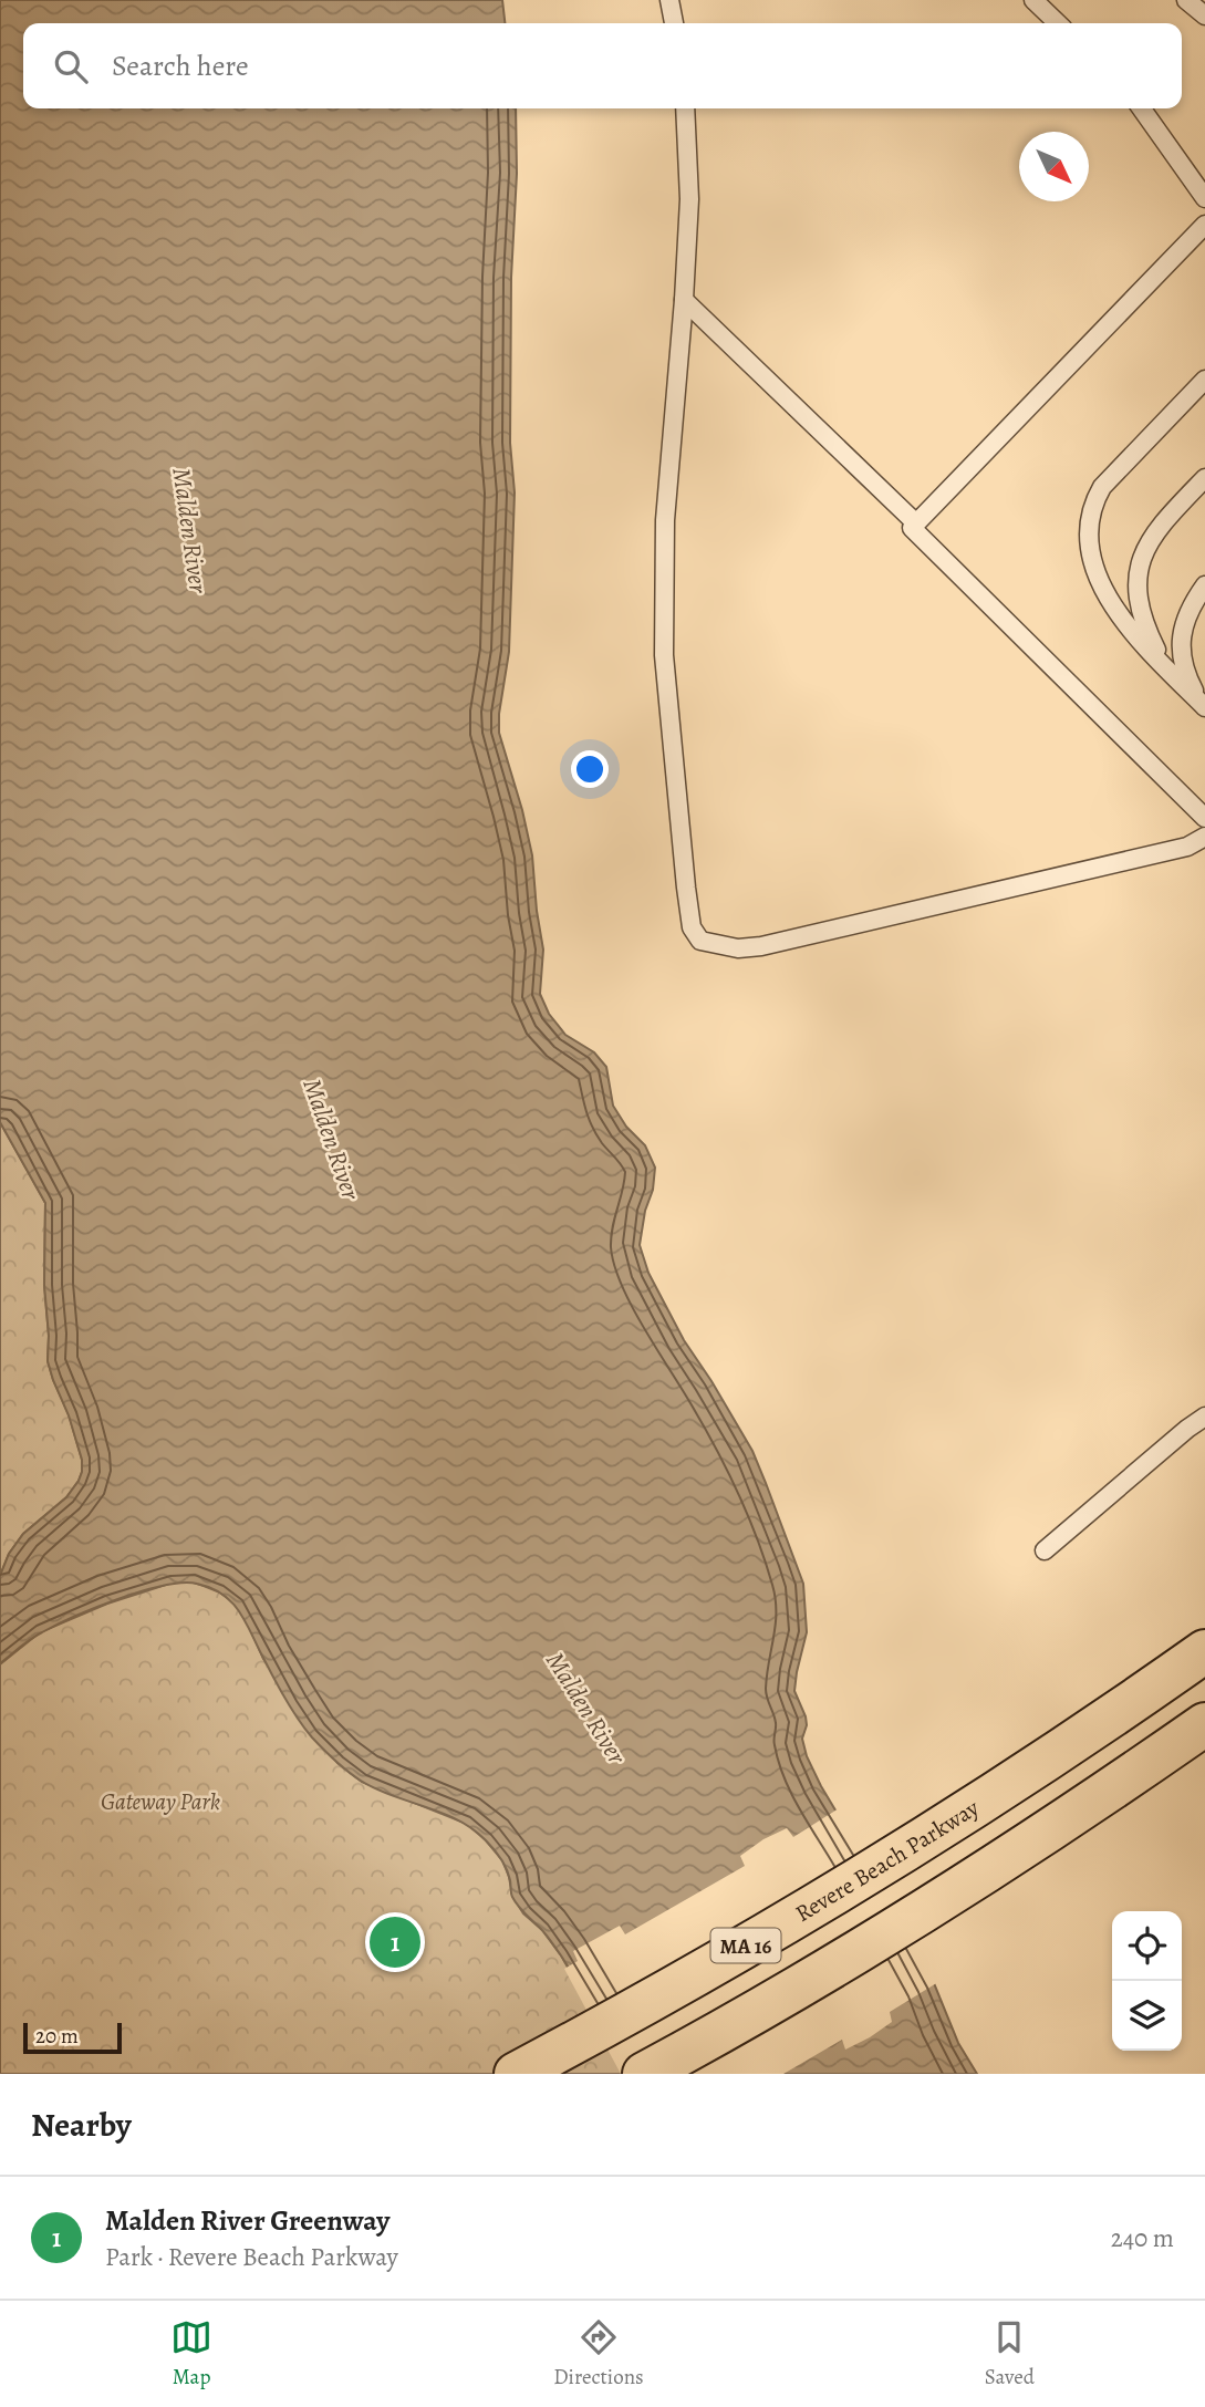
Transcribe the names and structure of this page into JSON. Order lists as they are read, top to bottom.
{
  "streets": {
    "highway": ["Revere Beach Parkway", "MA 16"]
  },
  "water": ["Malden River"],
  "parks": ["Gateway Park"],
  "scale_bar": "20 m",
  "north": "bottom right",
  "page": {
    "search": "Search here",
    "pins": "1",
    "scale": "20 m",
    "heading": "Nearby",
    "list": [
      {
        "mark": "1",
        "name": "Malden River Greenway",
        "note": "Park · Revere Beach Parkway",
        "value": "240 m"
      }
    ],
    "nav": ["Map", "Directions", "Saved"]
  }
}
